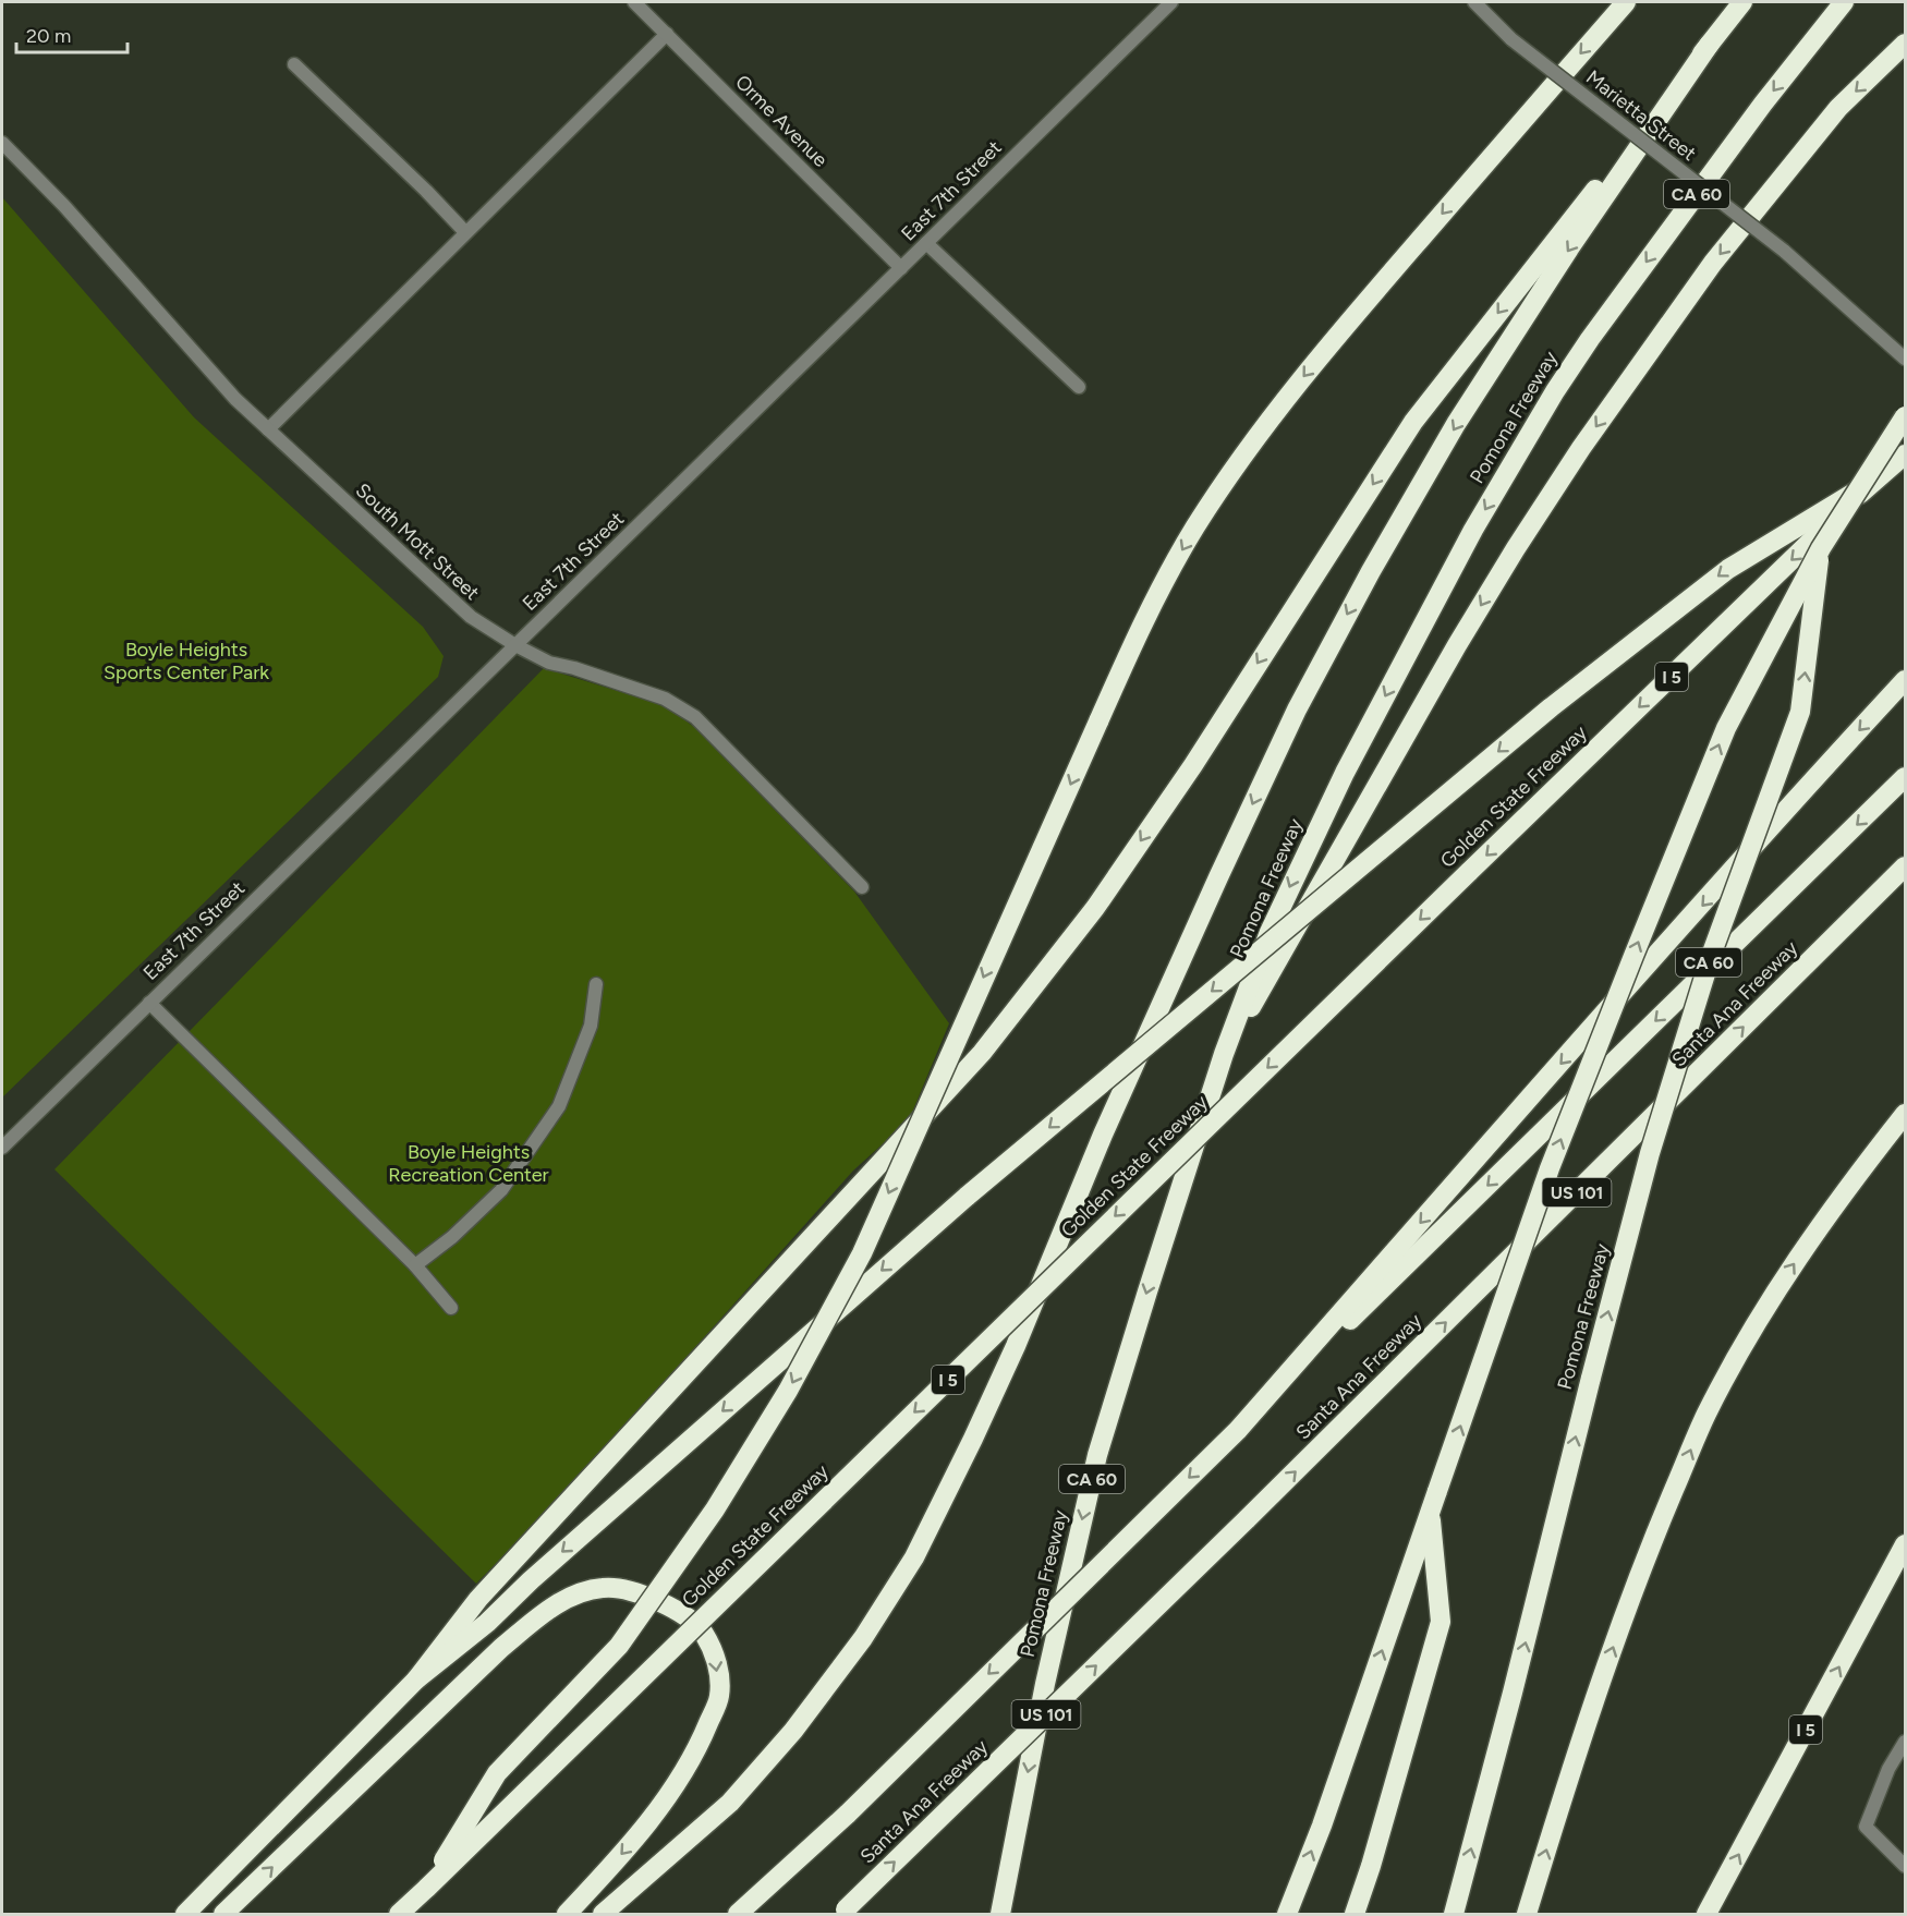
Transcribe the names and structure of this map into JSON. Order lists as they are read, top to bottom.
{
  "streets": {
    "highway": [
      "CA 60",
      "Pomona Freeway",
      "I 5",
      "Golden State Freeway",
      "Santa Ana Freeway",
      "US 101"
    ],
    "street": [
      "Marietta Street",
      "Orme Avenue",
      "East 7th Street",
      "South Mott Street"
    ]
  },
  "crossings": [
    ["Orme Avenue", "East 7th Street"],
    ["East 7th Street", "South Mott Street"]
  ],
  "parks": ["Boyle Heights Sports Center Park", "Boyle Heights Recreation Center"],
  "scale_bar": "20 m"
}
